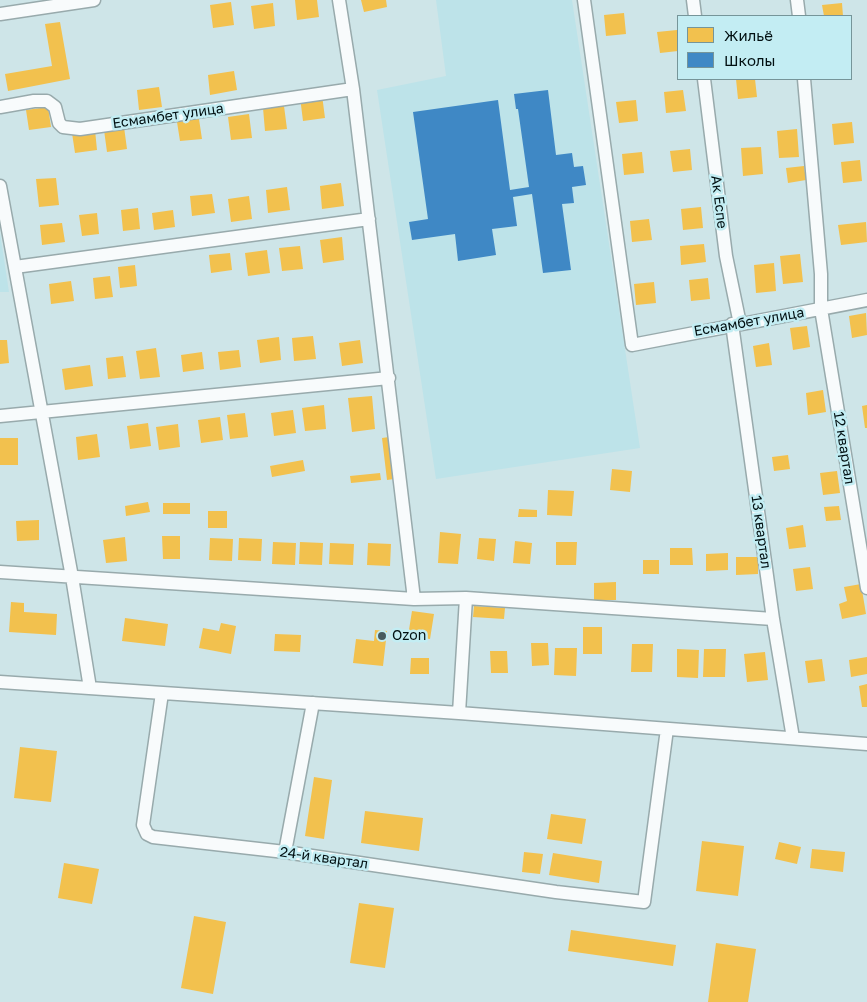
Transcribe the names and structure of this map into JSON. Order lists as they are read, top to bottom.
{
  "streets": {
    "street": [
      "Есмамбет улица",
      "Ак Еспе",
      "12 квартал",
      "13 квартал",
      "24-й квартал"
    ]
  },
  "crossings": [
    ["Есмамбет улица", "Ак Еспе"],
    ["Есмамбет улица", "12 квартал"],
    ["Есмамбет улица", "13 квартал"],
    ["Ак Еспе", "13 квартал"]
  ],
  "places": ["Ozon"],
  "legend": ["Жильё", "Школы"]
}
